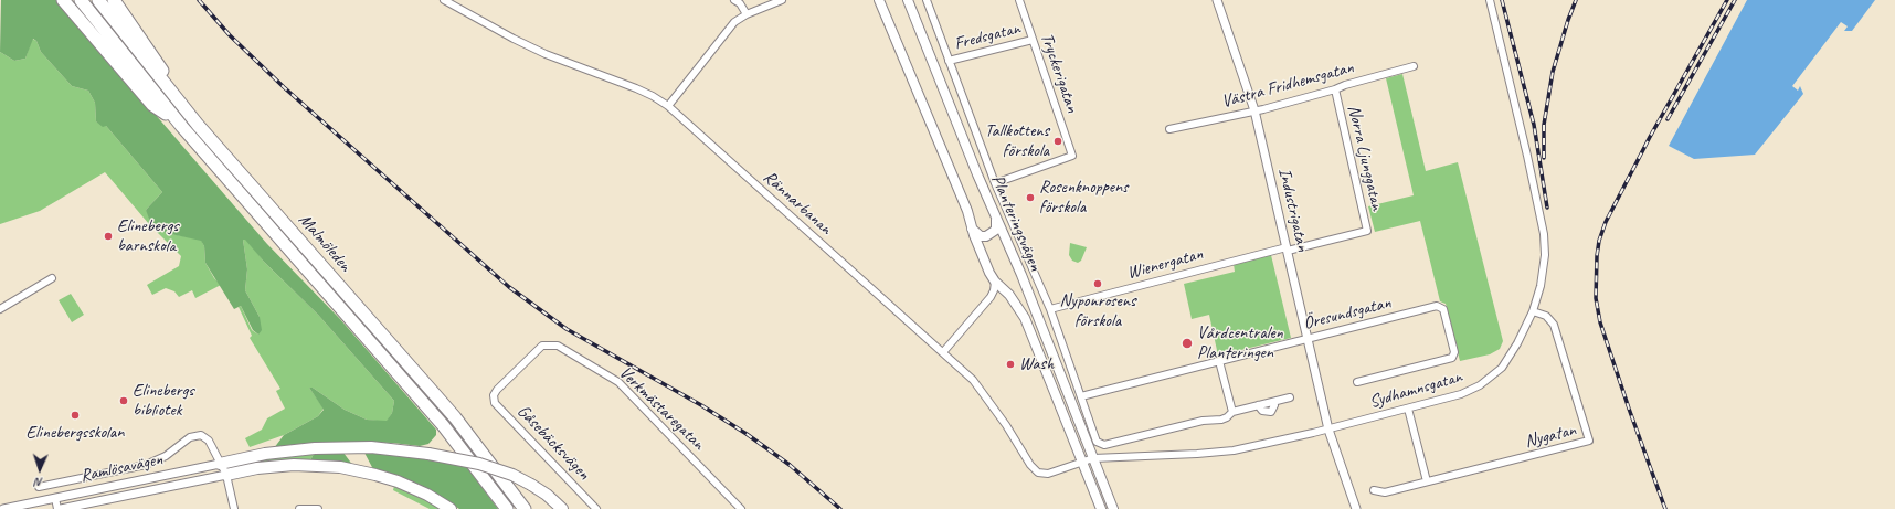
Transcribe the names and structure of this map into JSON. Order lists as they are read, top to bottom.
{
  "streets": {
    "highway": ["Malmöleden"],
    "main road": ["Planteringsvägen"],
    "street": [
      "Fredsgatan",
      "Tryckerigatan",
      "Västra Fridhemsgatan",
      "Norra Ljunggatan",
      "Rännarbanan",
      "Industrigatan",
      "Wienergatan",
      "Öresundsgatan",
      "Sydhamnsgatan",
      "Verkmästaregatan",
      "Nygatan",
      "Gåsebäcksvägen",
      "Ramlösavägen"
    ]
  },
  "crossings": [
    ["Fredsgatan", "Tryckerigatan"],
    ["Fredsgatan", "Planteringsvägen"],
    ["Tryckerigatan", "Planteringsvägen"],
    ["Västra Fridhemsgatan", "Norra Ljunggatan"],
    ["Västra Fridhemsgatan", "Industrigatan"],
    ["Norra Ljunggatan", "Wienergatan"],
    ["Rännarbanan", "Sydhamnsgatan"],
    ["Industrigatan", "Wienergatan"],
    ["Industrigatan", "Öresundsgatan"],
    ["Industrigatan", "Sydhamnsgatan"],
    ["Planteringsvägen", "Wienergatan"],
    ["Planteringsvägen", "Öresundsgatan"],
    ["Planteringsvägen", "Sydhamnsgatan"],
    ["Sydhamnsgatan", "Nygatan"],
    ["Verkmästaregatan", "Gåsebäcksvägen"]
  ],
  "places": [
    "Tallkottens förskola",
    "Rosenknoppens förskola",
    "Elinebergs barnskola",
    "Nyponrosens förskola",
    "Vårdcentralen Planteringen",
    "Wash",
    "Elinebergs bibliotek",
    "Elinebergsskolan"
  ],
  "north": "bottom"
}
